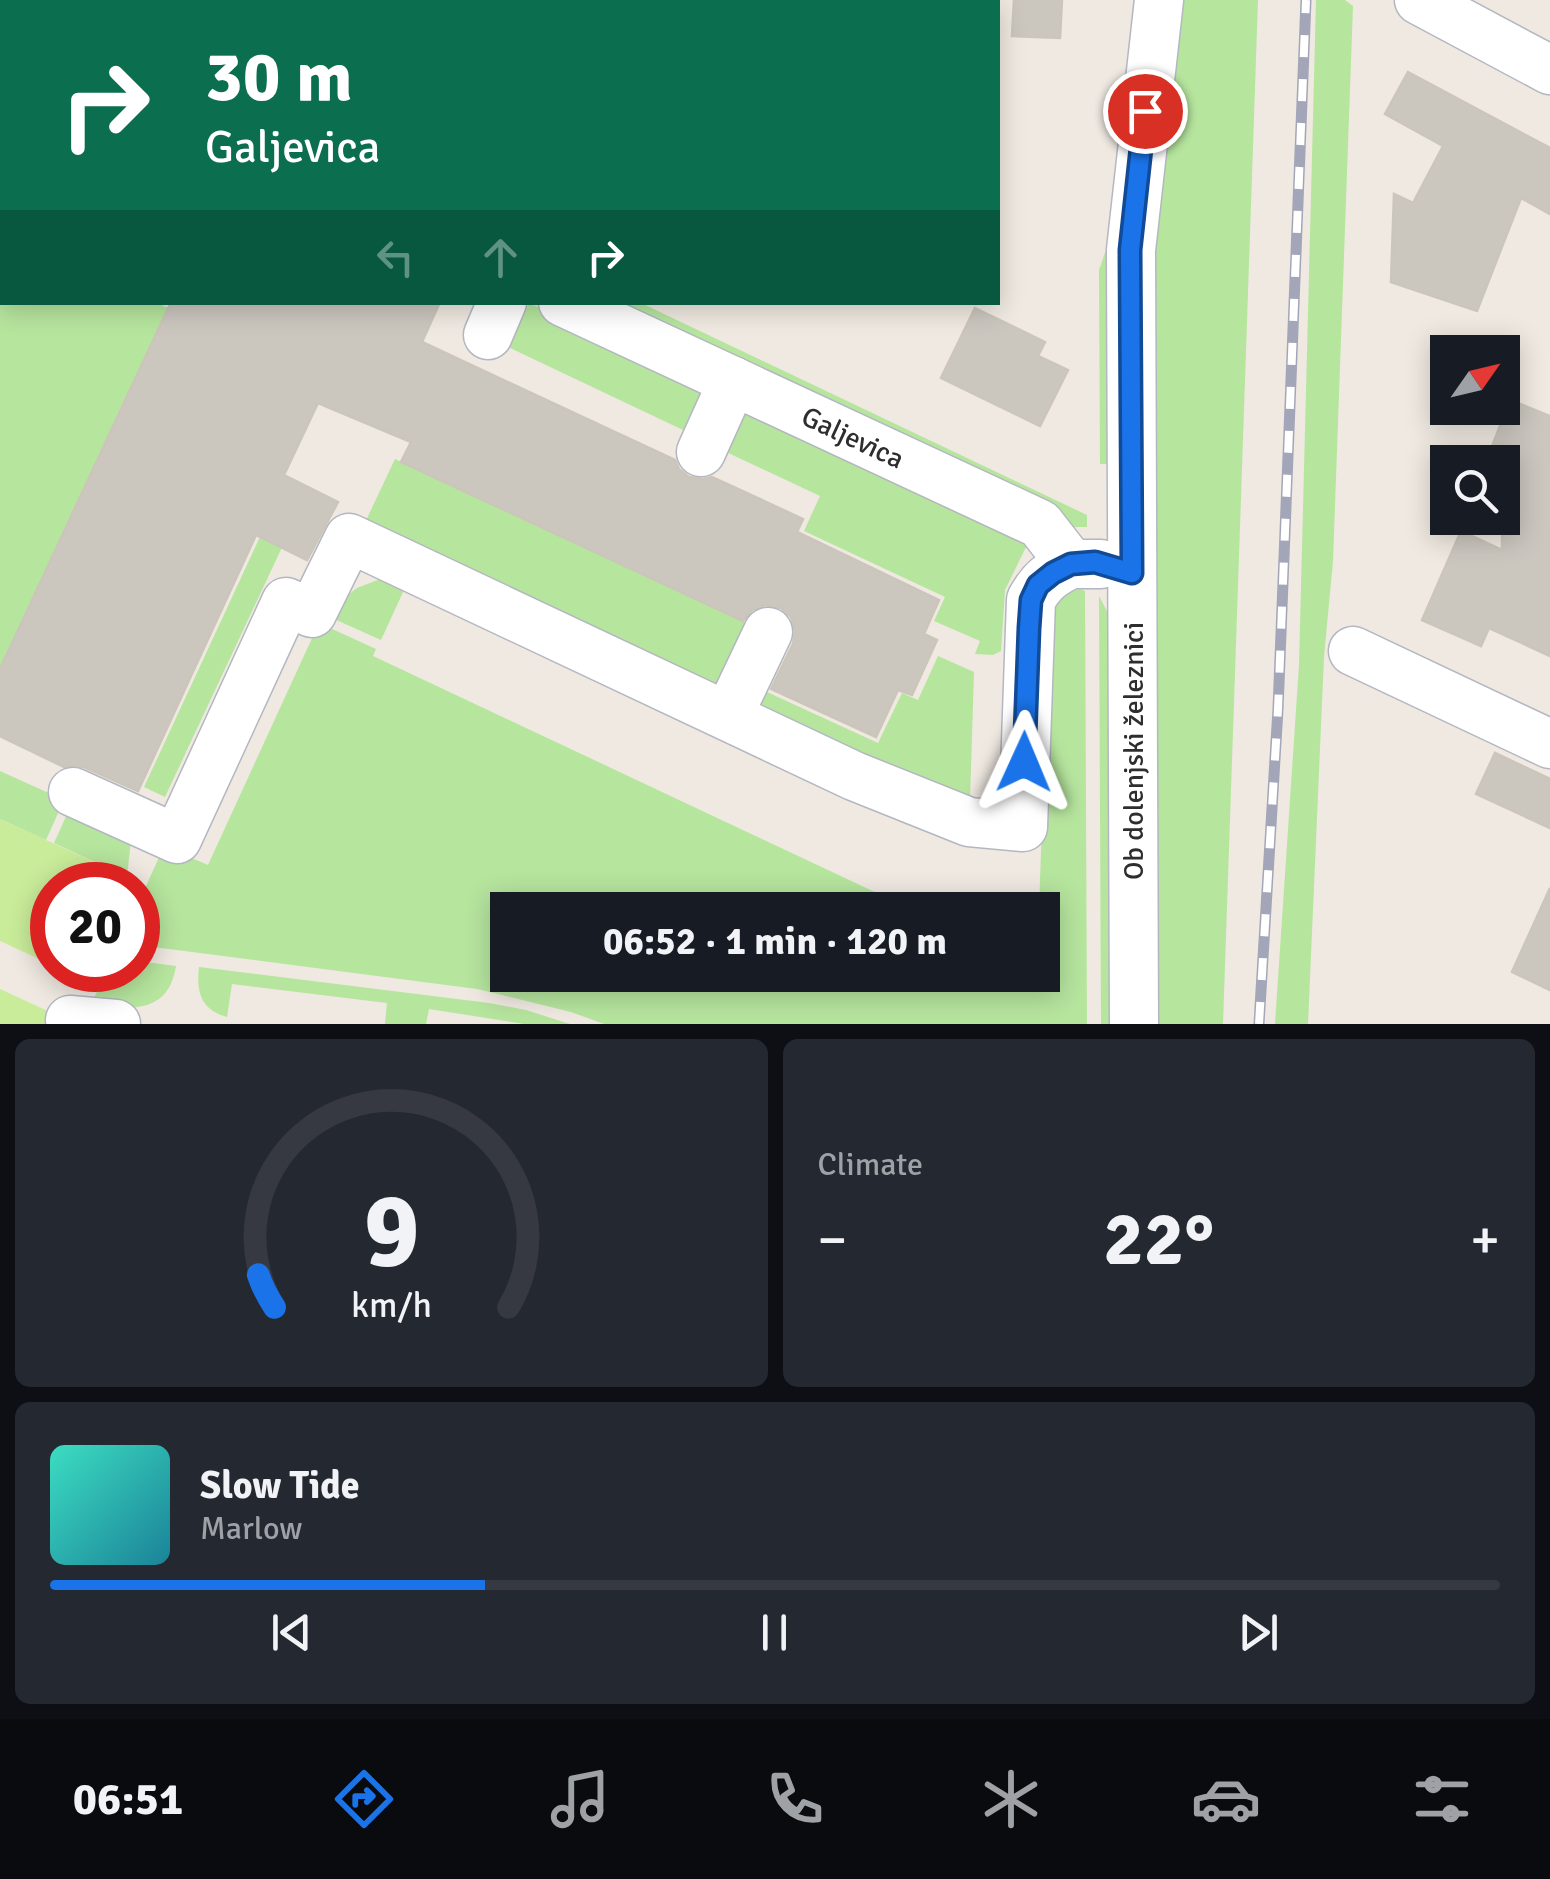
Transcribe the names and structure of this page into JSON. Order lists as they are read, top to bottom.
{
  "streets": {
    "street": ["Galjevica", "Ob dolenjski železnici"]
  },
  "north": "top right",
  "page": {
    "turn": ["30 m", "Galjevica"],
    "limit": "20",
    "trip": "06:52 · 1 min · 120 m",
    "tile": "Climate",
    "heat": ["−", "22°", "+"],
    "song": ["Slow Tide", "Marlow"],
    "tabs": "06:51",
    "gauge": ["9", "km/h"]
  }
}
